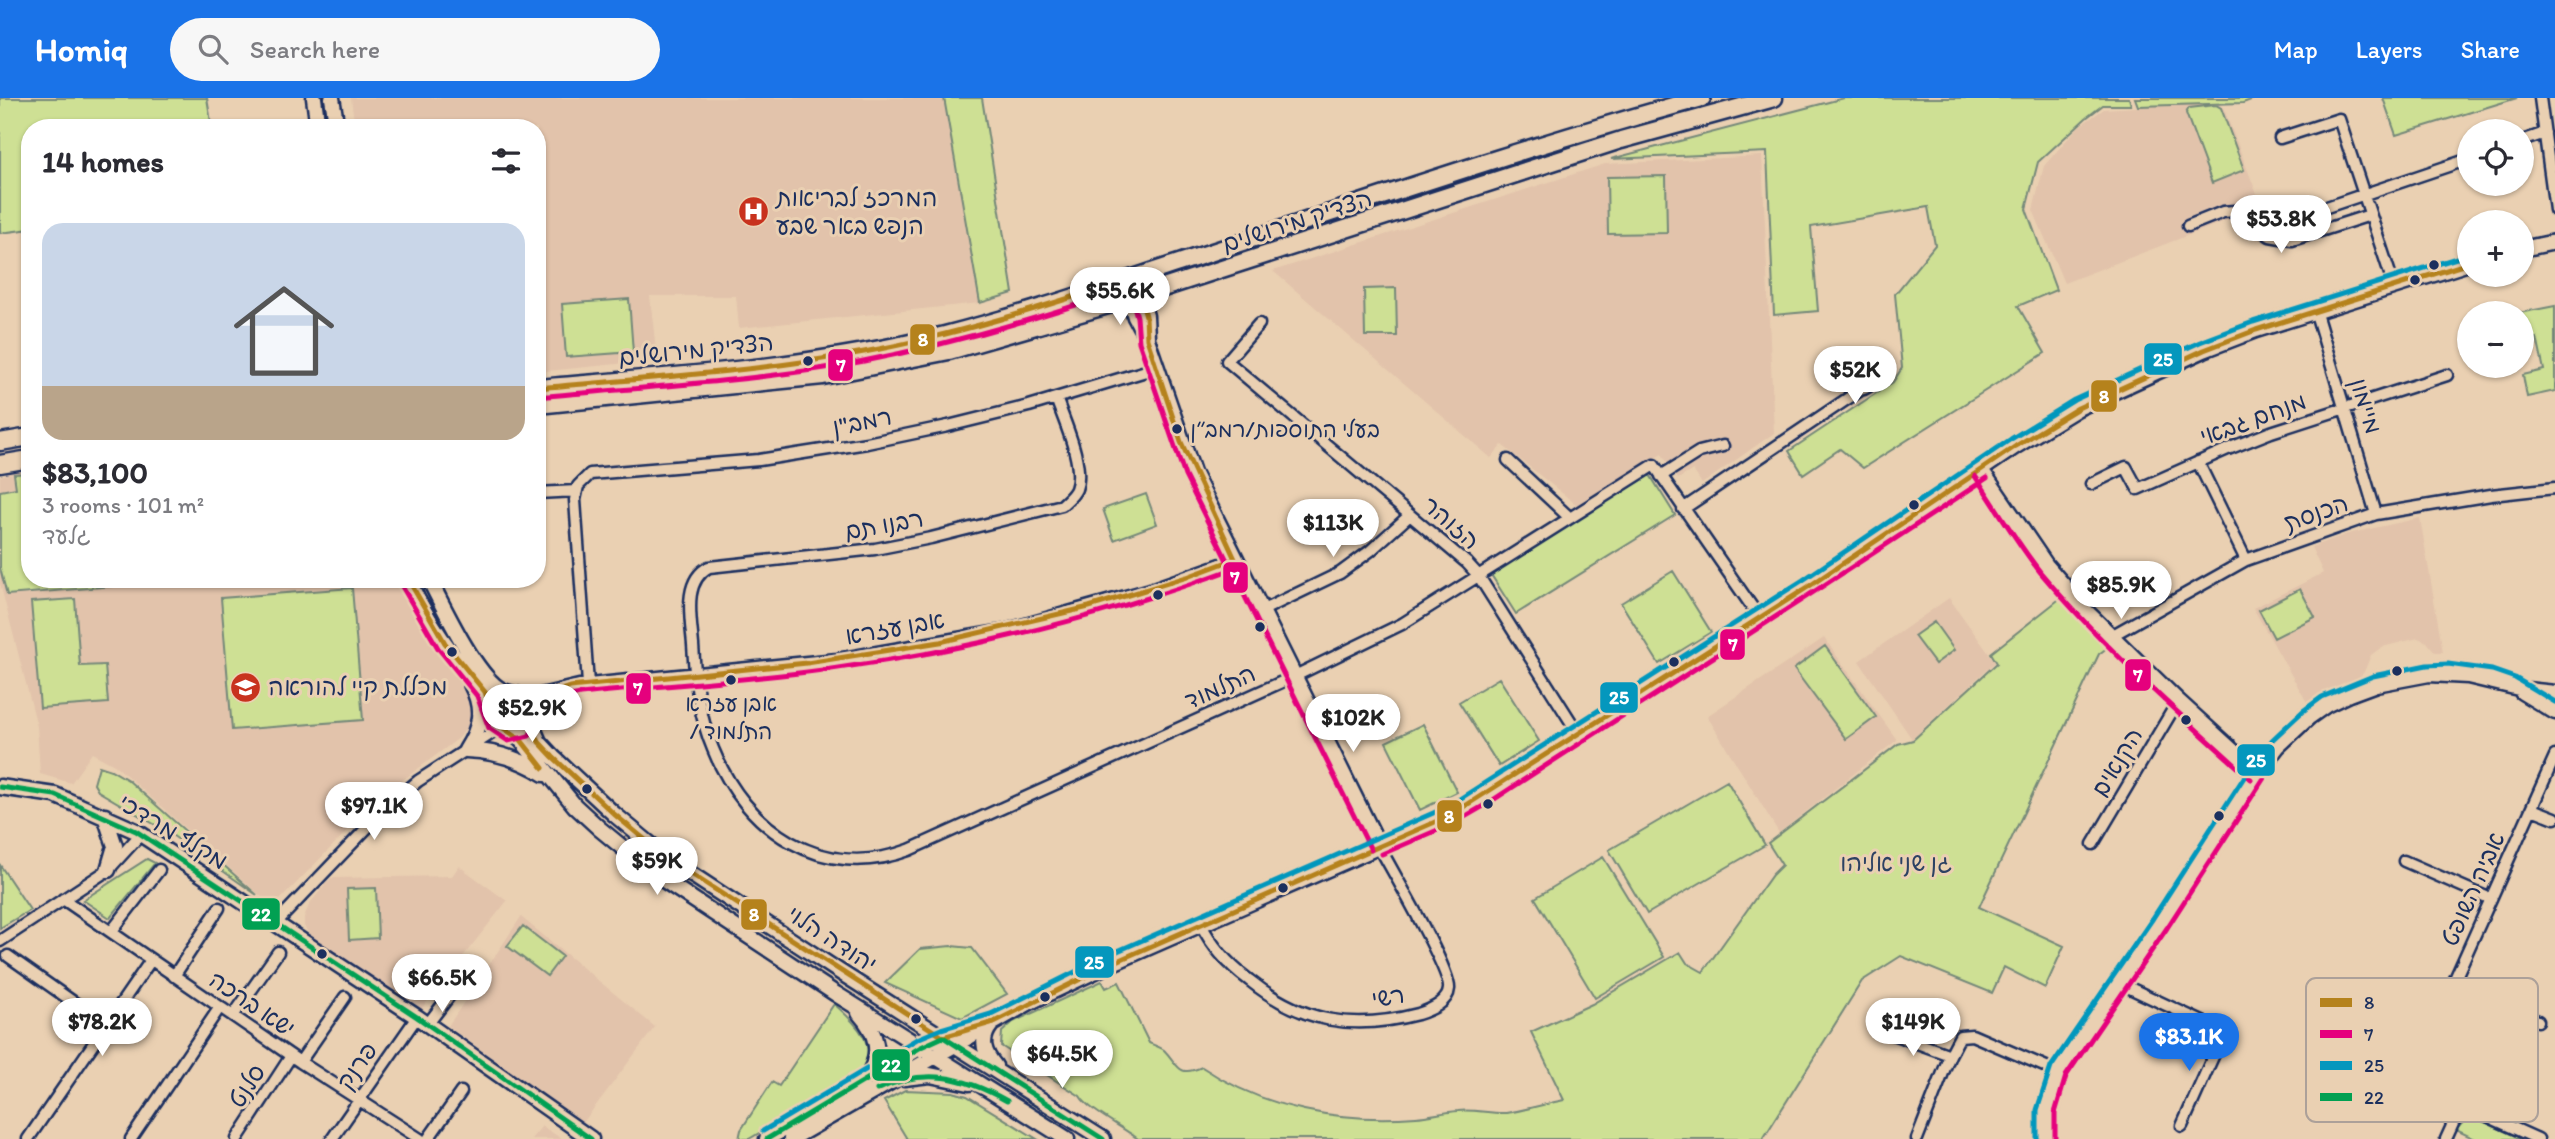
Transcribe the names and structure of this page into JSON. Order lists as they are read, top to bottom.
{
  "streets": {
    "main road": ["הצדיק מירושלים"],
    "street": [
      "מיימון",
      "מנחם גבאי",
      "רמב\"ן",
      "הכנסת",
      "הזוהר",
      "רבנו תם",
      "אבן עזרא",
      "התלמוד",
      "הקנאים",
      "מקלף מרדכי",
      "אביה השופט",
      "יהודה הלוי",
      "רשי",
      "ישא ברכה",
      "פרנק",
      "סלנט"
    ]
  },
  "crossings": [
    ["מיימון", "מנחם גבאי"],
    ["מיימון", "הכנסת"],
    ["רמב\"ן", "רבנו תם"],
    ["הזוהר", "התלמוד"],
    ["רבנו תם", "אבן עזרא"],
    ["רבנו תם", "התלמוד"],
    ["אבן עזרא", "התלמוד"],
    ["אבן עזרא", "יהודה הלוי"],
    ["מקלף מרדכי", "פרנק"],
    ["ישא ברכה", "פרנק"],
    ["ישא ברכה", "סלנט"]
  ],
  "parks": ["גן שני אליהו"],
  "places": {
    "hospital": ["המרכז לבריאות הנפש באר שבע"],
    "other": ["בעלי התוספות/רמב״ן", "אבן עזרא / התלמוד"],
    "school or university": ["מכללת קיי להוראה"]
  },
  "lines": [
    "transit line 25",
    "transit line 8",
    "transit line 7",
    "transit line 22"
  ],
  "legend": [
    "8",
    "7",
    "25",
    "22"
  ],
  "page": {
    "header": "Homiq",
    "search": "Search here",
    "nav": ["Map", "Layers", "Share"],
    "map_buttons": ["+", "−"],
    "heading": "14 homes",
    "price": [
      "$53.8K",
      "$55.6K",
      "$52K",
      "$113K",
      "$85.9K",
      "$52.9K",
      "$102K",
      "$97.1K",
      "$59K",
      "$66.5K",
      "$78.2K",
      "$149K",
      "$83.1K",
      "$64.5K"
    ],
    "list": [
      {
        "name": "$83,100",
        "note": "3 rooms · 101 m² · גלעד"
      }
    ]
  }
}
